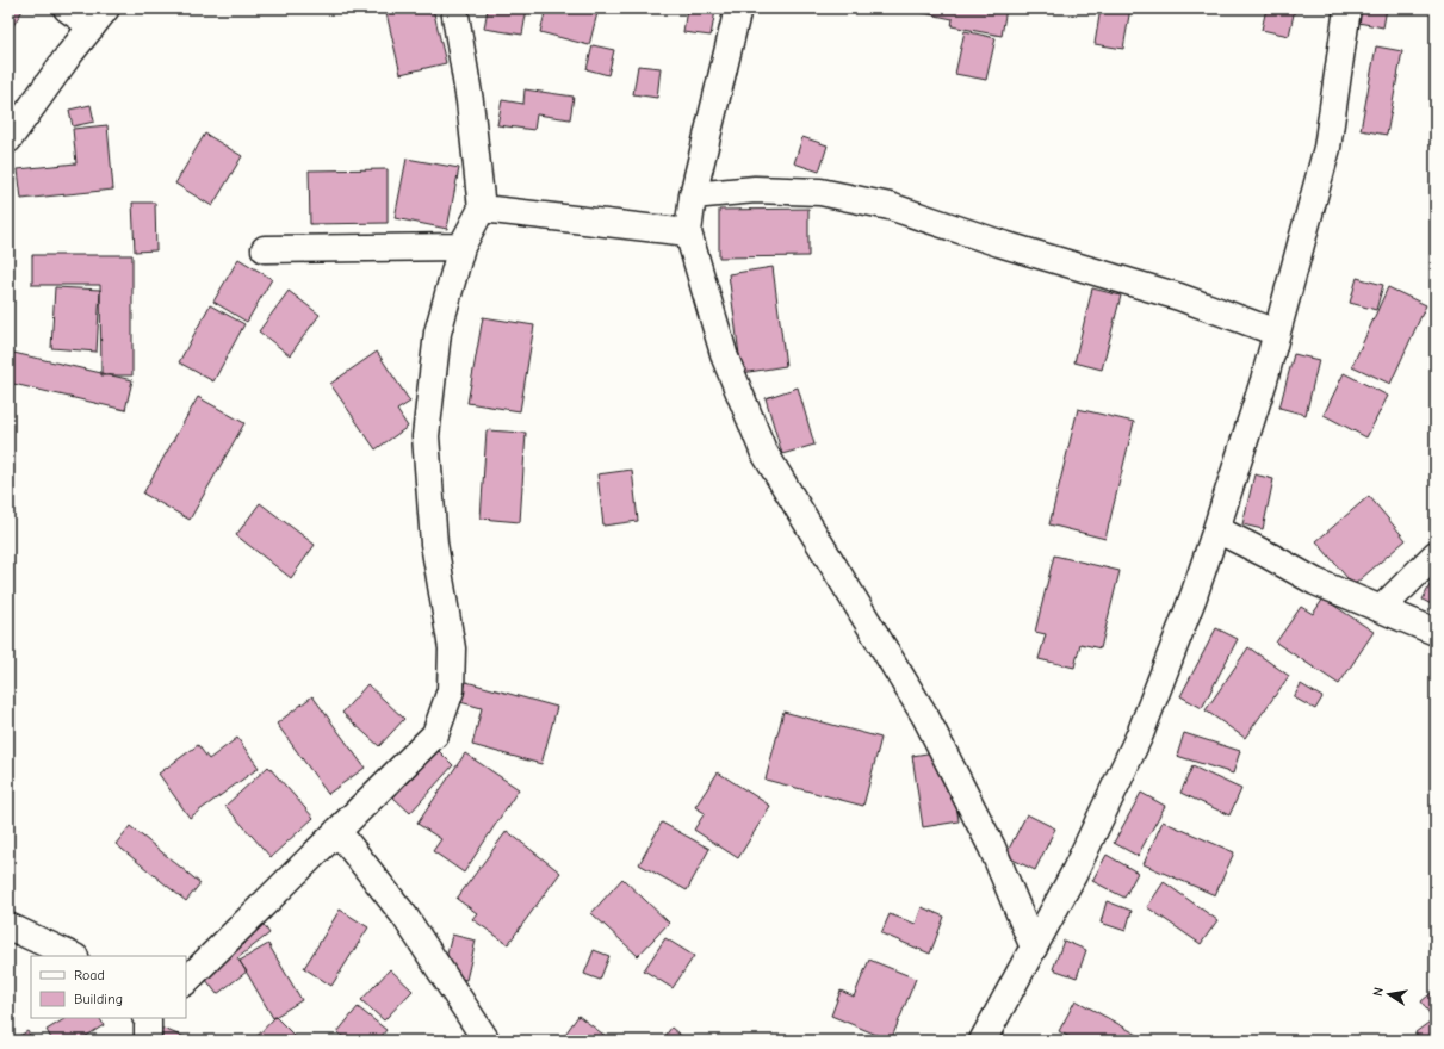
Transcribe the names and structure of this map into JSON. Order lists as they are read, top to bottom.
{
  "legend": ["Road", "Building"],
  "north": "left"
}
